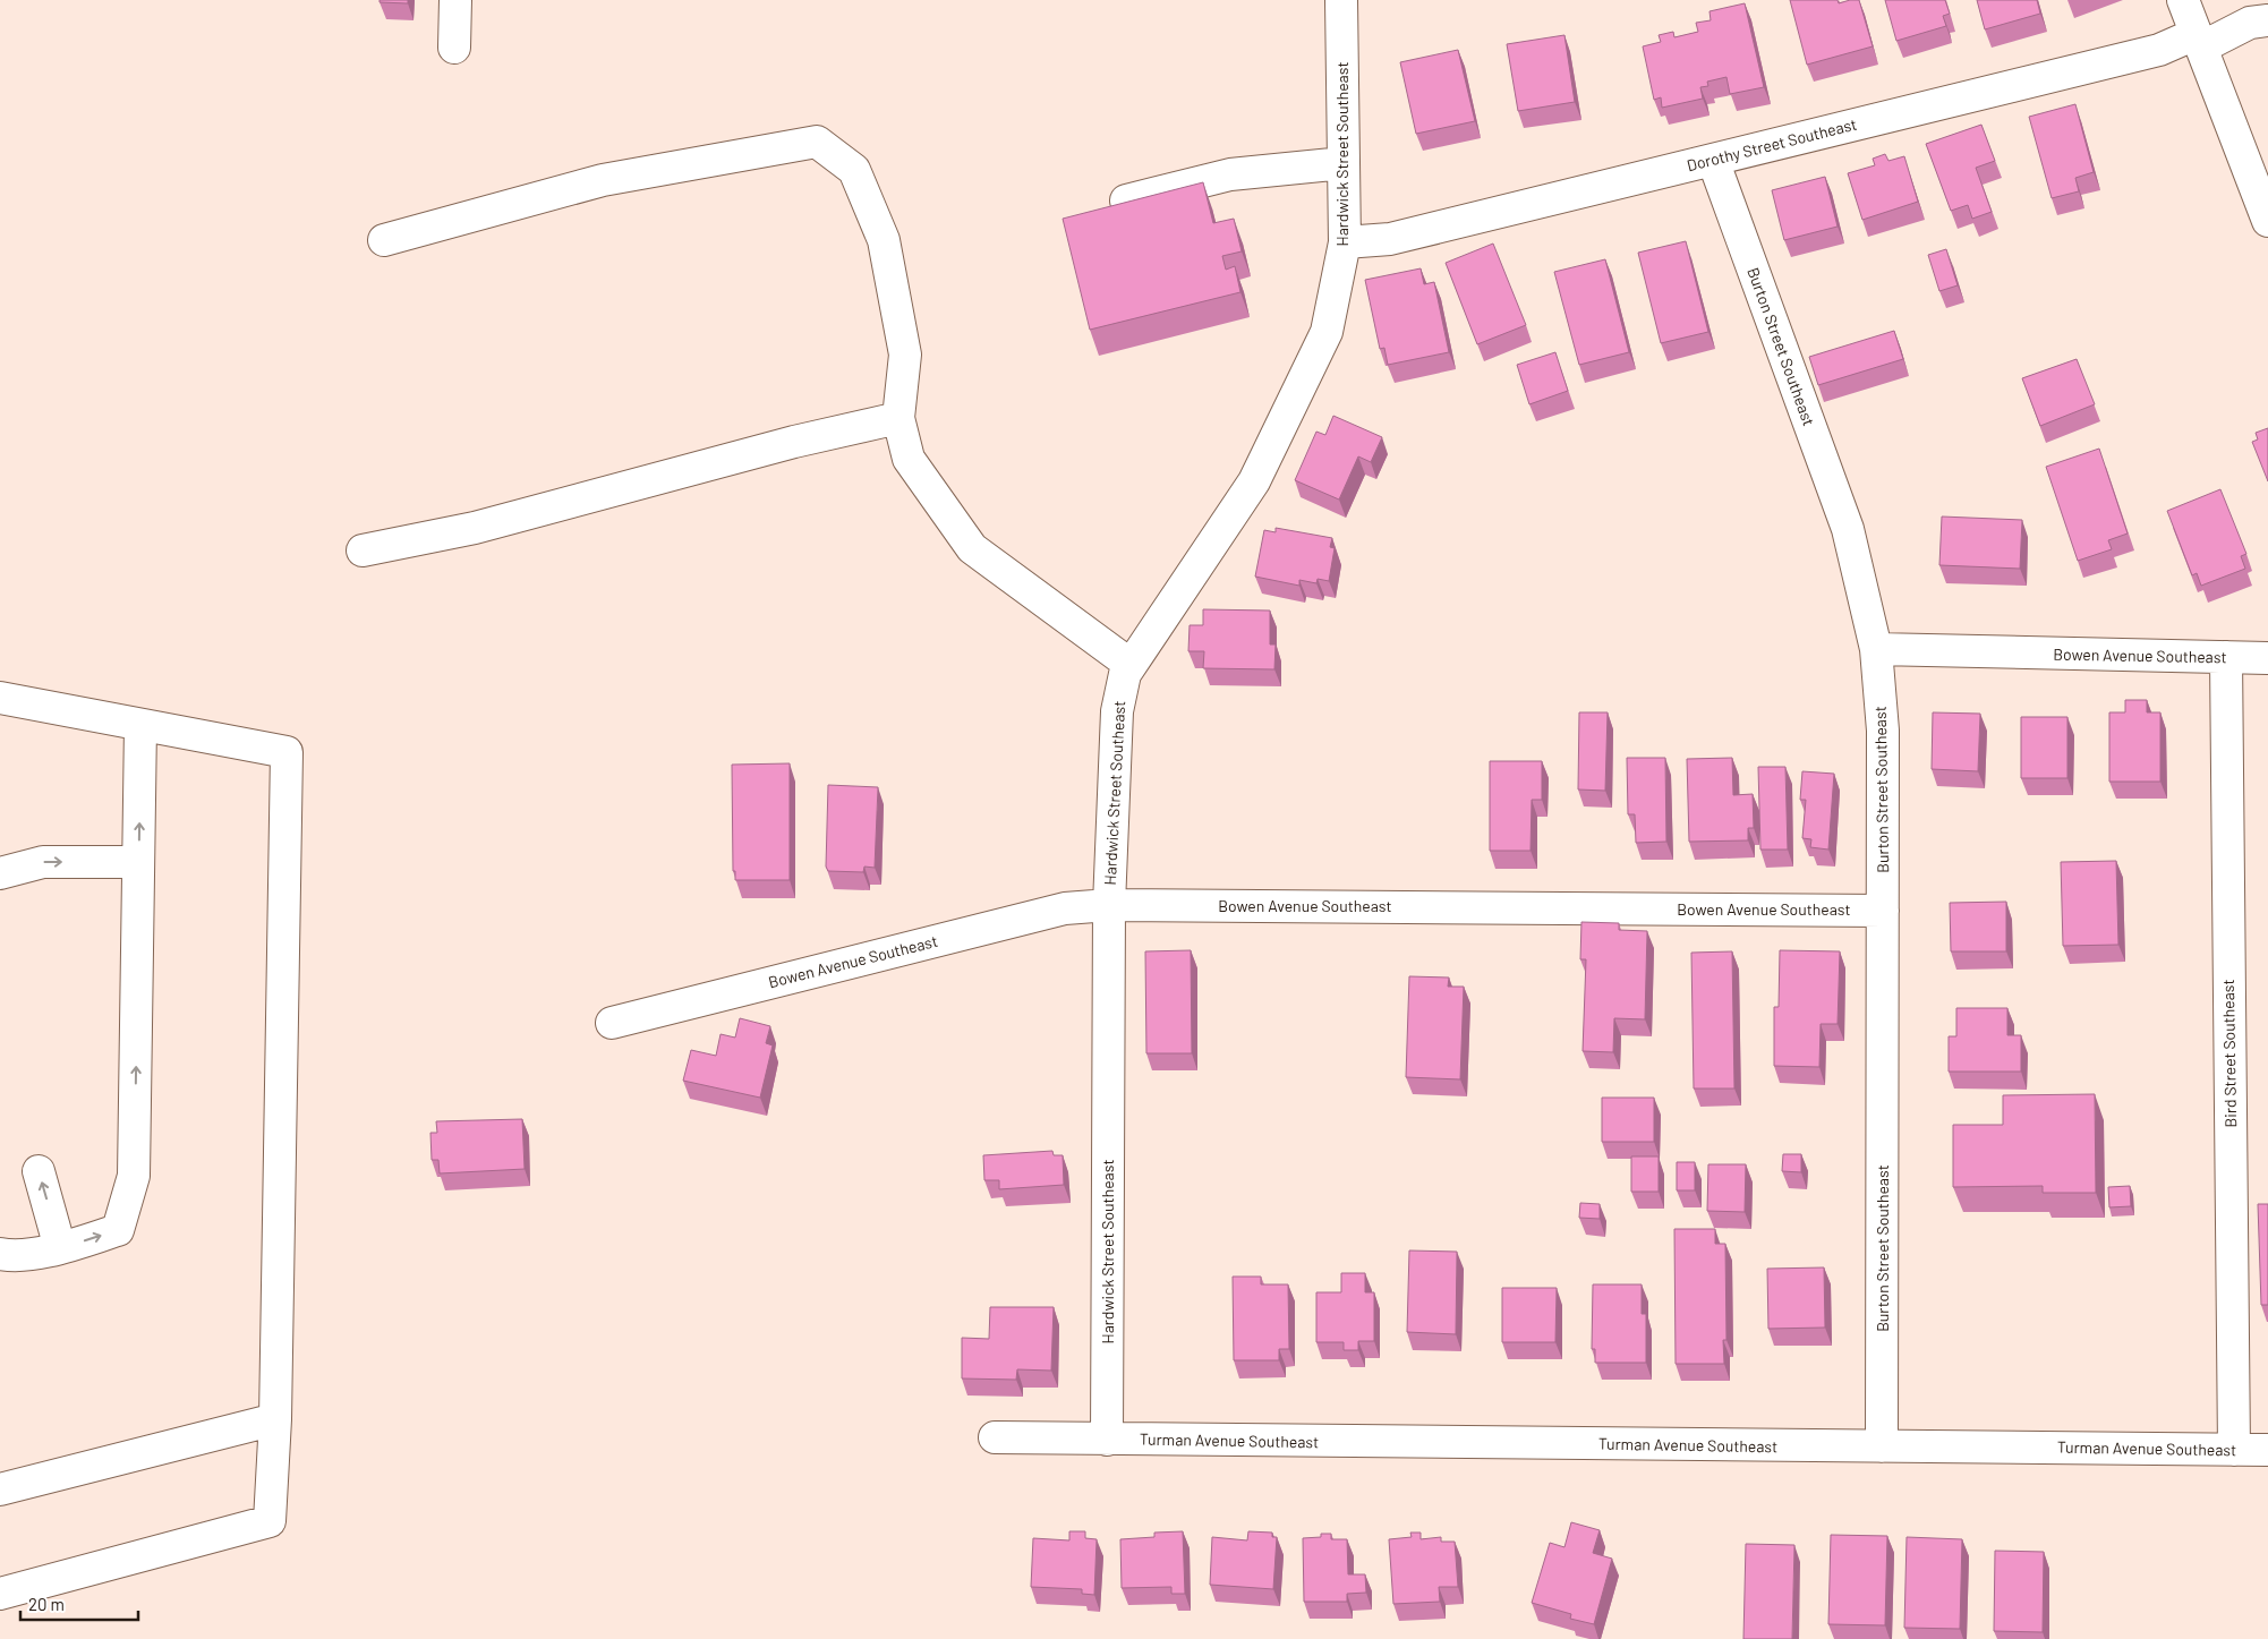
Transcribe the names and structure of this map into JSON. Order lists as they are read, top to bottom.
{
  "streets": {
    "street": [
      "Dorothy Street Southeast",
      "Hardwick Street Southeast",
      "Burton Street Southeast",
      "Bowen Avenue Southeast",
      "Bird Street Southeast",
      "Turman Avenue Southeast"
    ]
  },
  "crossings": [
    ["Dorothy Street Southeast", "Hardwick Street Southeast"],
    ["Dorothy Street Southeast", "Burton Street Southeast"],
    ["Hardwick Street Southeast", "Bowen Avenue Southeast"],
    ["Hardwick Street Southeast", "Turman Avenue Southeast"],
    ["Burton Street Southeast", "Bowen Avenue Southeast"],
    ["Burton Street Southeast", "Turman Avenue Southeast"],
    ["Bowen Avenue Southeast", "Bird Street Southeast"],
    ["Bird Street Southeast", "Turman Avenue Southeast"]
  ],
  "scale_bar": "20 m"
}
